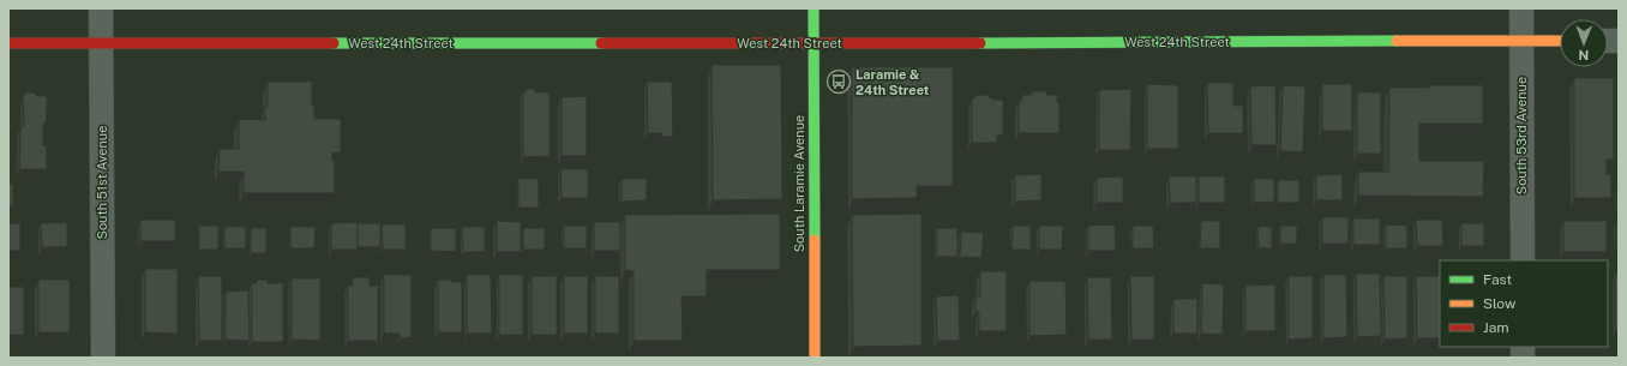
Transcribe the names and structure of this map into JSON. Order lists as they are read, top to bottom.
{
  "streets": {
    "street": [
      "West 24th Street",
      "South 53rd Avenue",
      "South 51st Avenue",
      "South Laramie Avenue"
    ]
  },
  "crossings": [
    ["West 24th Street", "South 53rd Avenue"],
    ["West 24th Street", "South 51st Avenue"],
    ["West 24th Street", "South Laramie Avenue"]
  ],
  "places": {
    "bus stop": ["Laramie & 24th Street"]
  },
  "legend": ["Fast", "Slow", "Jam"],
  "north": "bottom"
}
